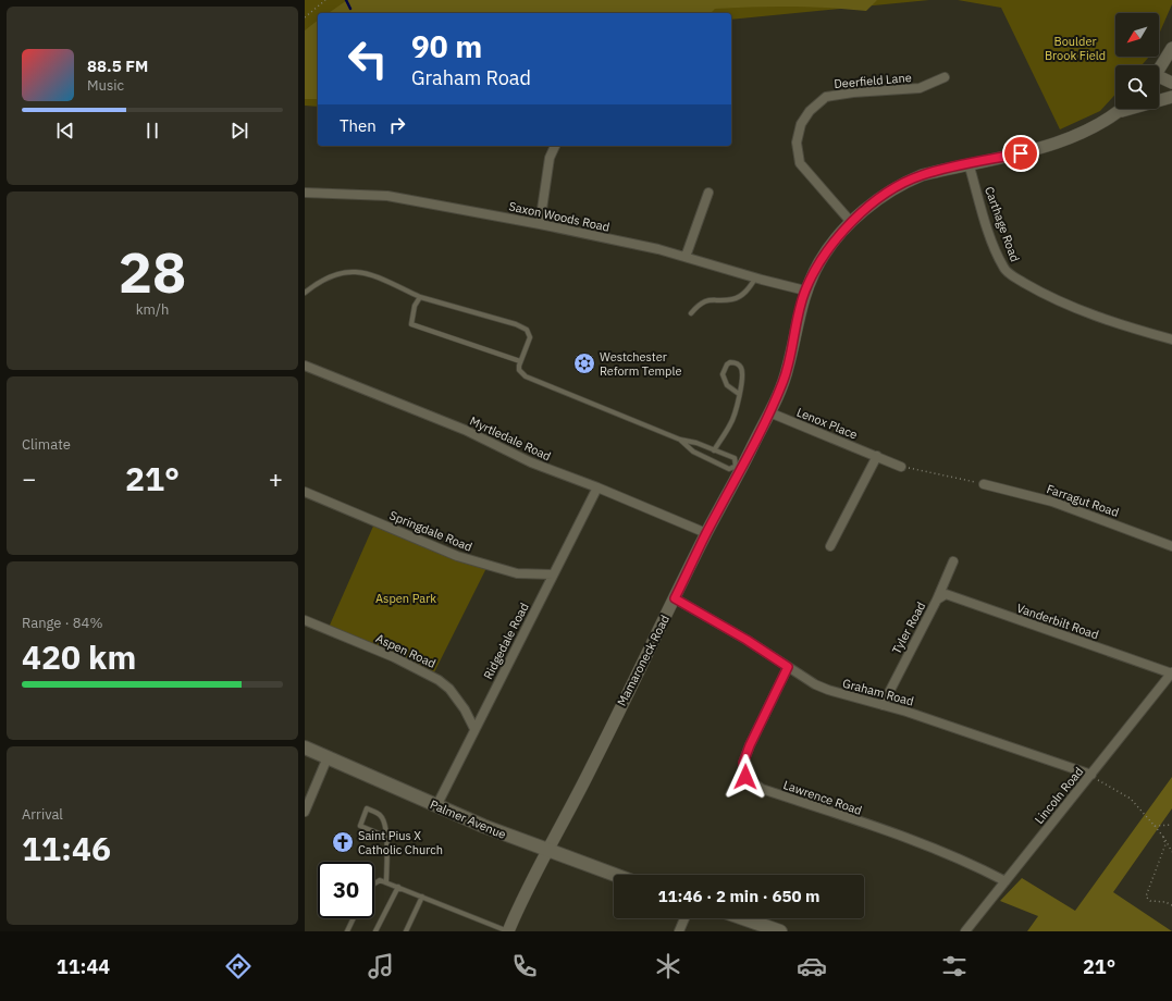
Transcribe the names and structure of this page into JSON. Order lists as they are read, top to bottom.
{
  "streets": {
    "main road": ["Palmer Avenue"],
    "street": [
      "Deerfield Lane",
      "Saxon Woods Road",
      "Carthage Road",
      "Lenox Place",
      "Myrtledale Road",
      "Farragut Road",
      "Springdale Road",
      "Vanderbilt Road",
      "Tyler Road",
      "Ridgedale Road",
      "Aspen Road",
      "Mamaroneck Road",
      "Graham Road",
      "Lincoln Road",
      "Lawrence Road"
    ]
  },
  "crossings": [
    ["Deerfield Lane", "Mamaroneck Road"],
    ["Saxon Woods Road", "Mamaroneck Road"],
    ["Carthage Road", "Mamaroneck Road"],
    ["Lenox Place", "Mamaroneck Road"],
    ["Myrtledale Road", "Ridgedale Road"],
    ["Myrtledale Road", "Mamaroneck Road"],
    ["Springdale Road", "Ridgedale Road"],
    ["Vanderbilt Road", "Tyler Road"],
    ["Vanderbilt Road", "Lincoln Road"],
    ["Tyler Road", "Graham Road"],
    ["Ridgedale Road", "Aspen Road"],
    ["Ridgedale Road", "Palmer Avenue"],
    ["Mamaroneck Road", "Graham Road"],
    ["Mamaroneck Road", "Palmer Avenue"],
    ["Graham Road", "Lincoln Road"],
    ["Graham Road", "Lawrence Road"],
    ["Lincoln Road", "Lawrence Road"]
  ],
  "parks": ["Boulder Brook Field", "Aspen Park"],
  "places": {
    "synagogue": ["Westchester Reform Temple"],
    "church": ["Saint Pius X Catholic Church"]
  },
  "north": "bottom left",
  "page": {
    "turn": ["90 m", "Graham Road"],
    "song": ["88.5 FM", "Music"],
    "then": "Then",
    "tile": [
      ["28", "km/h"],
      "Climate",
      ["Range · 84%", "420 km"],
      ["Arrival", "11:46"]
    ],
    "heat": ["−", "21°", "+"],
    "limit": "30",
    "trip": "11:46 · 2 min · 650 m",
    "tabs": ["11:44", "21°"]
  }
}
